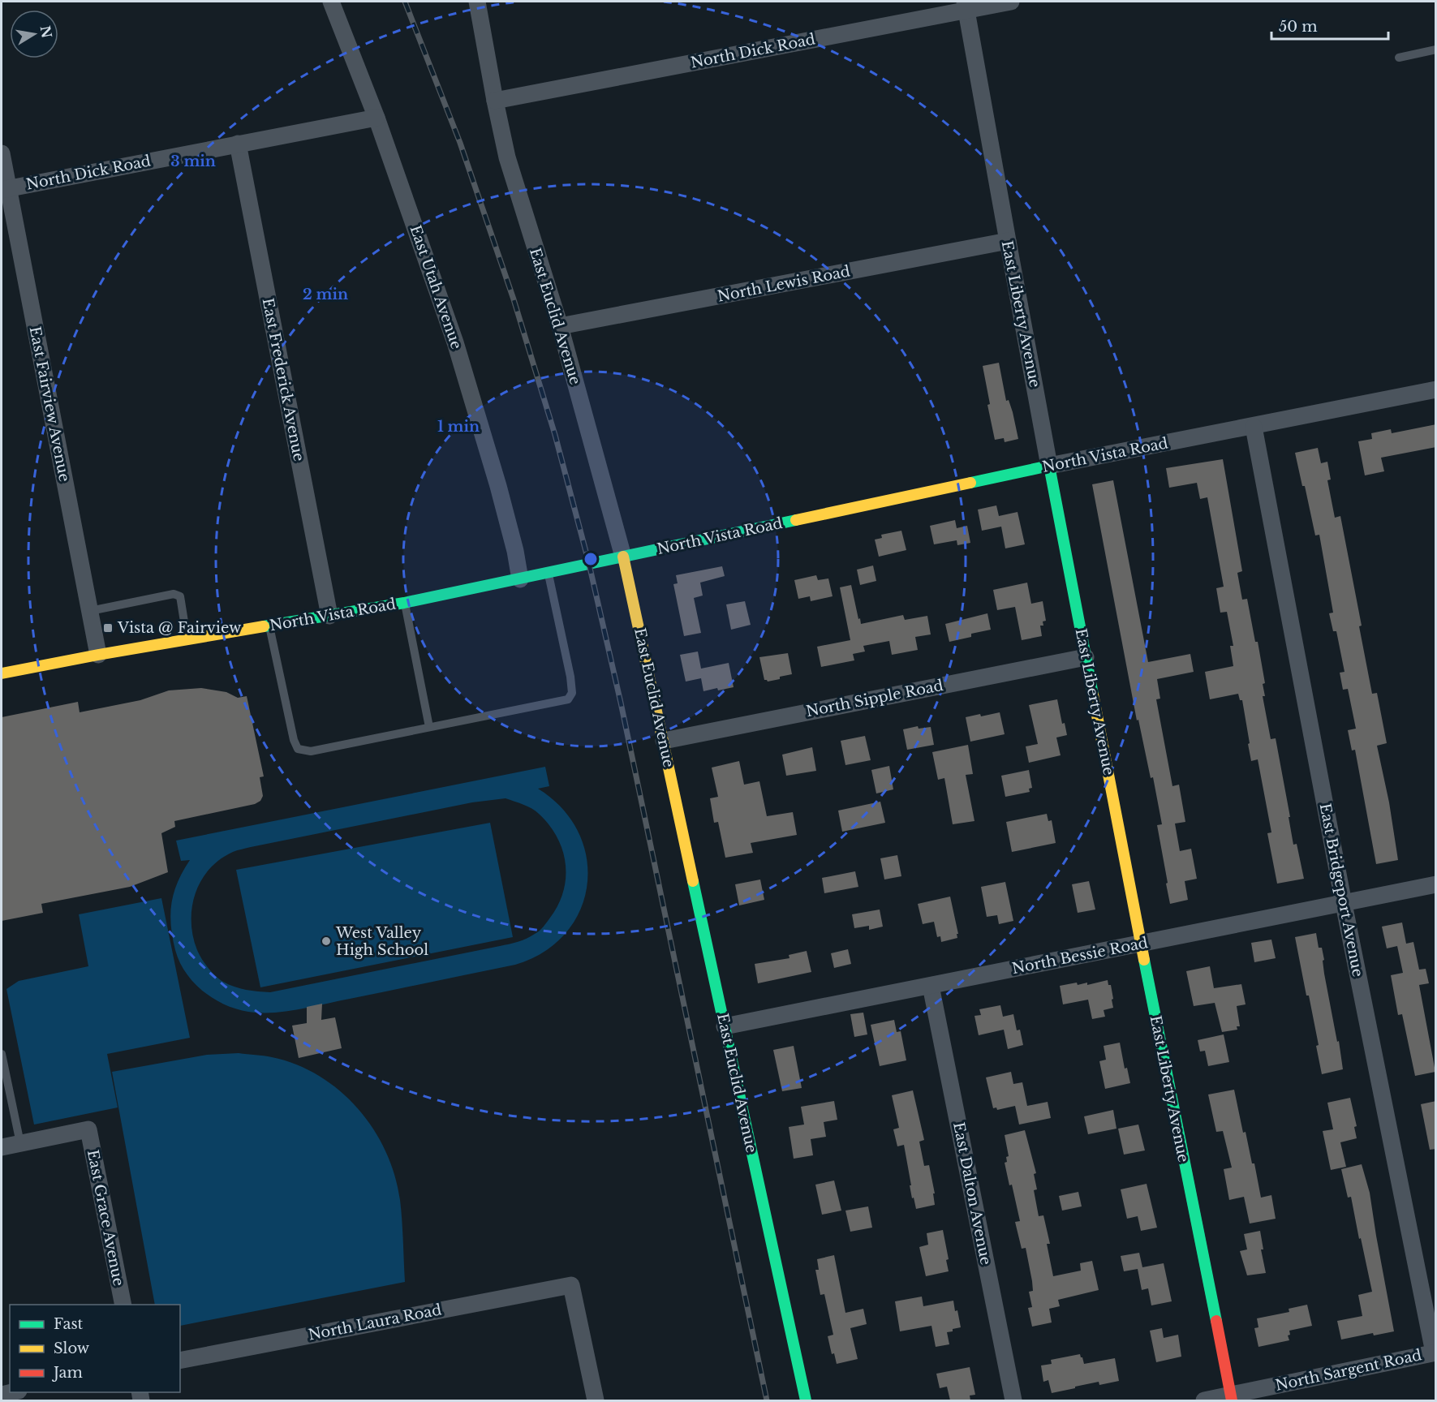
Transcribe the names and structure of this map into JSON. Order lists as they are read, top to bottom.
{
  "streets": {
    "street": [
      "North Dick Road",
      "North Lewis Road",
      "East Utah Avenue",
      "East Liberty Avenue",
      "East Euclid Avenue",
      "East Frederick Avenue",
      "East Fairview Avenue",
      "North Vista Road",
      "North Sipple Road",
      "East Bridgeport Avenue",
      "North Bessie Road",
      "East Dalton Avenue",
      "East Grace Avenue",
      "North Laura Road",
      "North Sargent Road"
    ]
  },
  "crossings": [
    ["North Dick Road", "East Utah Avenue"],
    ["North Dick Road", "East Liberty Avenue"],
    ["North Dick Road", "East Euclid Avenue"],
    ["North Dick Road", "East Frederick Avenue"],
    ["North Dick Road", "East Fairview Avenue"],
    ["North Lewis Road", "East Liberty Avenue"],
    ["North Lewis Road", "East Euclid Avenue"],
    ["East Utah Avenue", "North Vista Road"],
    ["East Liberty Avenue", "North Vista Road"],
    ["East Liberty Avenue", "North Sipple Road"],
    ["East Liberty Avenue", "North Bessie Road"],
    ["East Liberty Avenue", "North Sargent Road"],
    ["East Euclid Avenue", "North Vista Road"],
    ["East Euclid Avenue", "North Sipple Road"],
    ["East Euclid Avenue", "North Bessie Road"],
    ["East Frederick Avenue", "North Vista Road"],
    ["East Fairview Avenue", "North Vista Road"],
    ["North Vista Road", "East Bridgeport Avenue"],
    ["East Bridgeport Avenue", "North Bessie Road"],
    ["East Bridgeport Avenue", "North Sargent Road"],
    ["North Bessie Road", "East Dalton Avenue"]
  ],
  "places": {
    "transit": ["Vista @ Fairview"],
    "other": ["West Valley High School"]
  },
  "legend": ["Fast", "Slow", "Jam"],
  "scale_bar": "50 m",
  "north": "right",
  "rings": ["3 min", "2 min", "1 min"]
}
